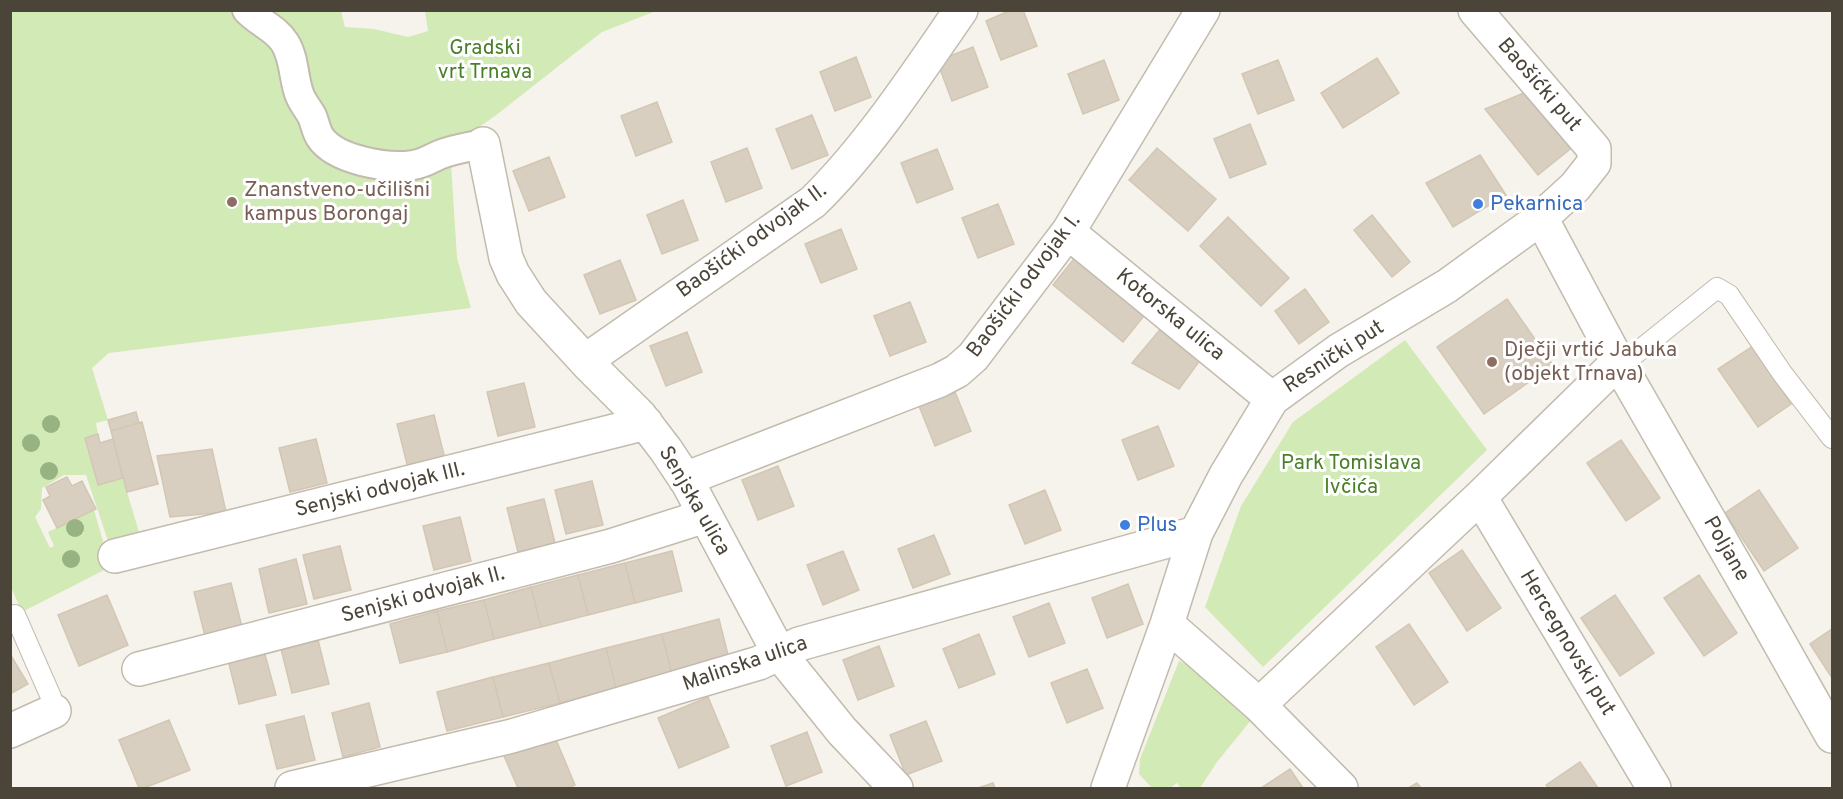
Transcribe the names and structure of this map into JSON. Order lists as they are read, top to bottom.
{
  "streets": {
    "street": [
      "Baošićki put",
      "Baošićki odvojak II.",
      "Baošićki odvojak I.",
      "Kotorska ulica",
      "Resnički put",
      "Senjski odvojak III.",
      "Senjska ulica",
      "Poljane",
      "Senjski odvojak II.",
      "Hercegnovski put",
      "Malinska ulica"
    ]
  },
  "crossings": [
    ["Baošićki put", "Resnički put"],
    ["Baošićki odvojak II.", "Senjska ulica"],
    ["Baošićki odvojak I.", "Kotorska ulica"],
    ["Baošićki odvojak I.", "Senjska ulica"],
    ["Kotorska ulica", "Resnički put"],
    ["Resnički put", "Poljane"],
    ["Resnički put", "Malinska ulica"],
    ["Senjski odvojak III.", "Senjska ulica"],
    ["Senjska ulica", "Senjski odvojak II."],
    ["Senjska ulica", "Malinska ulica"]
  ],
  "parks": ["Gradski vrt Trnava", "Park Tomislava Ivčića"],
  "places": [
    "Znanstveno-učilišni kampus Borongaj",
    "Pekarnica",
    "Dječji vrtić Jabuka (objekt Trnava)",
    "Plus"
  ]
}
